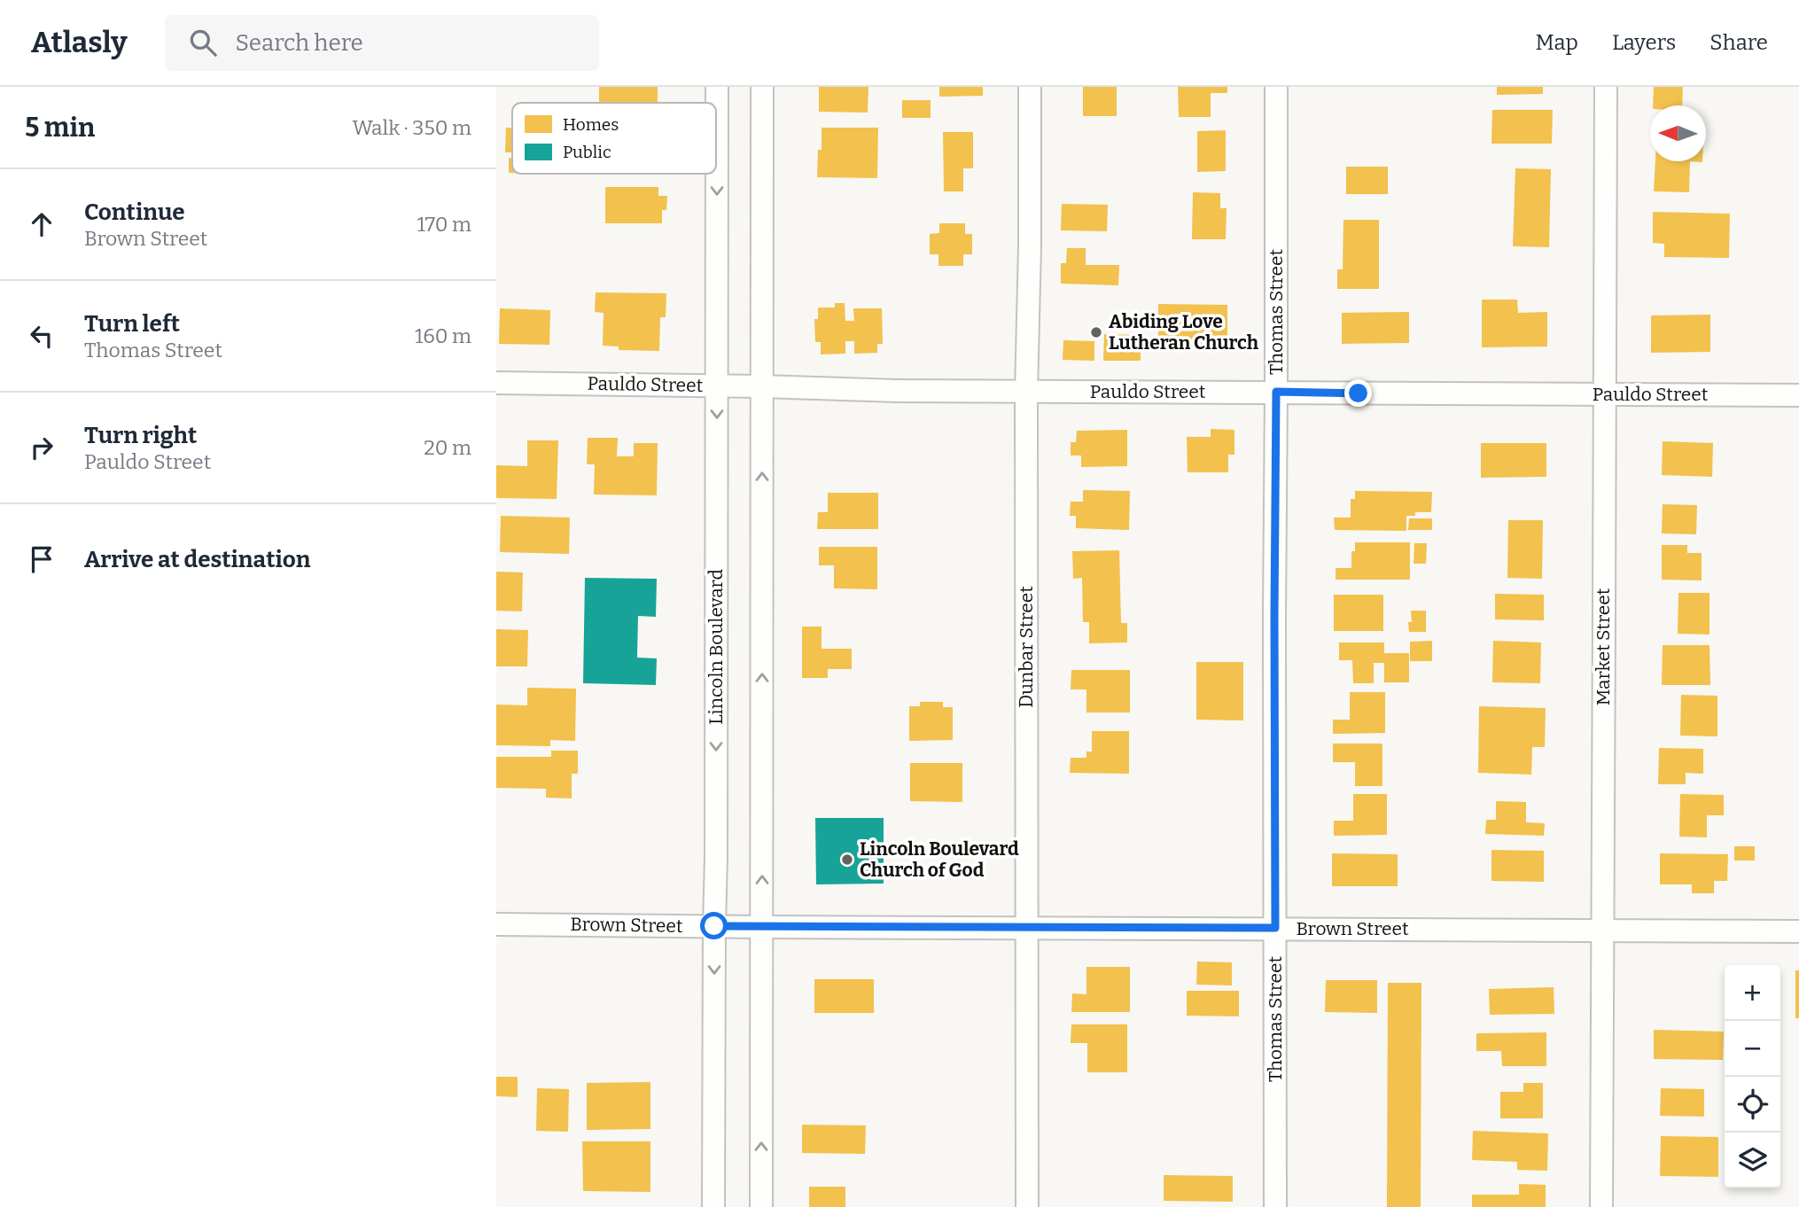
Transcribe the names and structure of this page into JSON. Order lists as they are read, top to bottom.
{
  "streets": {
    "street": [
      "Thomas Street",
      "Pauldo Street",
      "Lincoln Boulevard",
      "Dunbar Street",
      "Market Street",
      "Brown Street"
    ]
  },
  "crossings": [
    ["Thomas Street", "Pauldo Street"],
    ["Thomas Street", "Brown Street"],
    ["Pauldo Street", "Lincoln Boulevard"],
    ["Pauldo Street", "Dunbar Street"],
    ["Pauldo Street", "Market Street"],
    ["Lincoln Boulevard", "Brown Street"],
    ["Dunbar Street", "Brown Street"],
    ["Market Street", "Brown Street"]
  ],
  "places": ["Abiding Love Lutheran Church", "Lincoln Boulevard Church of God"],
  "legend": ["Homes", "Public"],
  "north": "left",
  "page": {
    "header": "Atlasly",
    "search": "Search here",
    "nav": ["Map", "Layers", "Share"],
    "heading": ["5 min", "Walk · 350 m"],
    "list": [
      ["Continue", "Brown Street", "170 m"],
      ["Turn left", "Thomas Street", "160 m"],
      ["Turn right", "Pauldo Street", "20 m"],
      "Arrive at destination"
    ],
    "map_buttons": ["+", "−"]
  }
}
